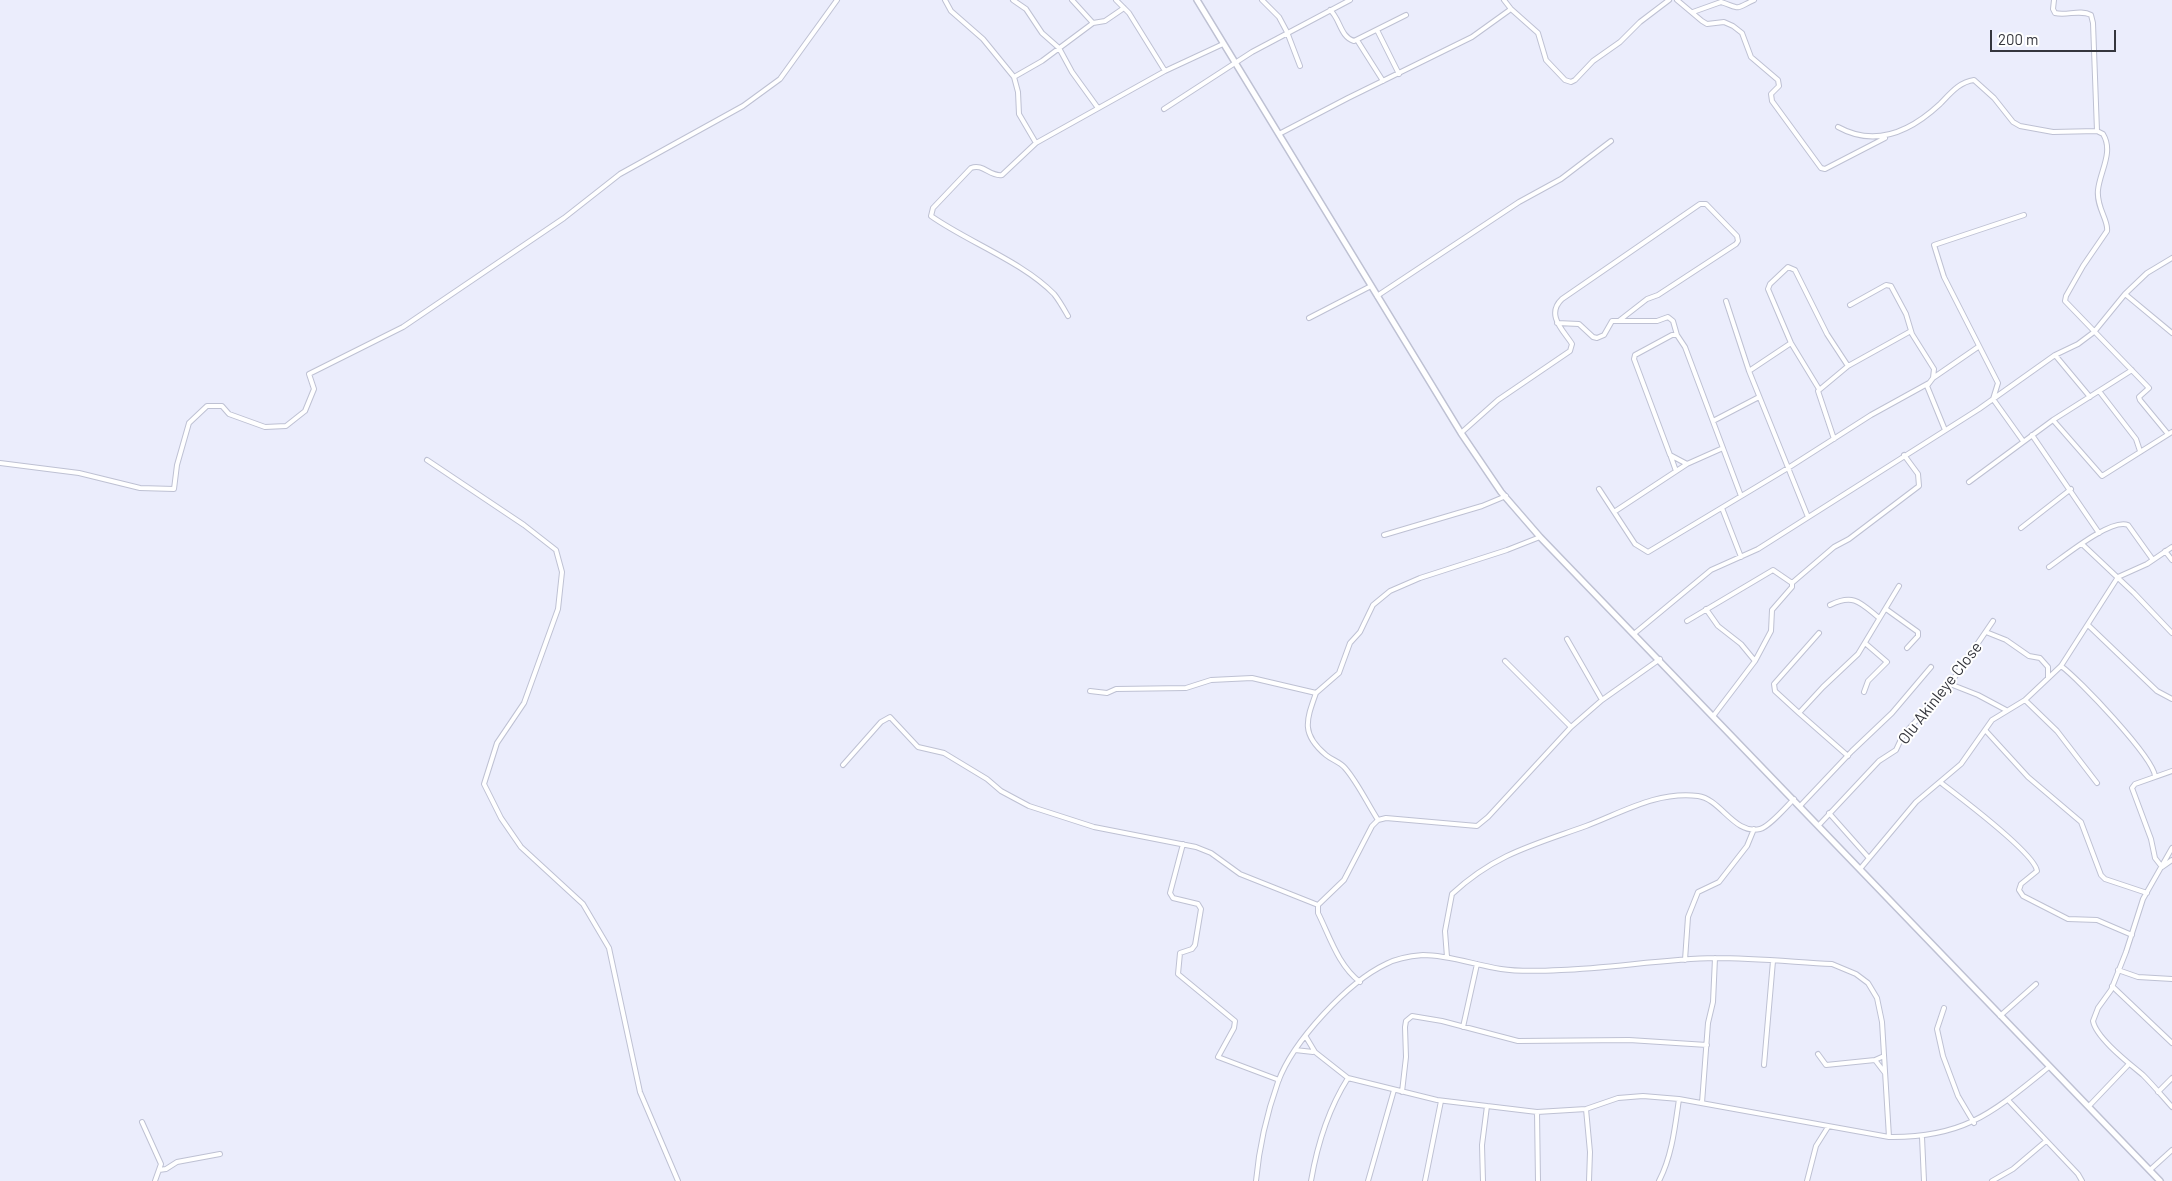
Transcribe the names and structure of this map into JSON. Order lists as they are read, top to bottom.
{
  "streets": {
    "street": ["Olu Akinleye Close"]
  },
  "scale_bar": "200 m"
}
